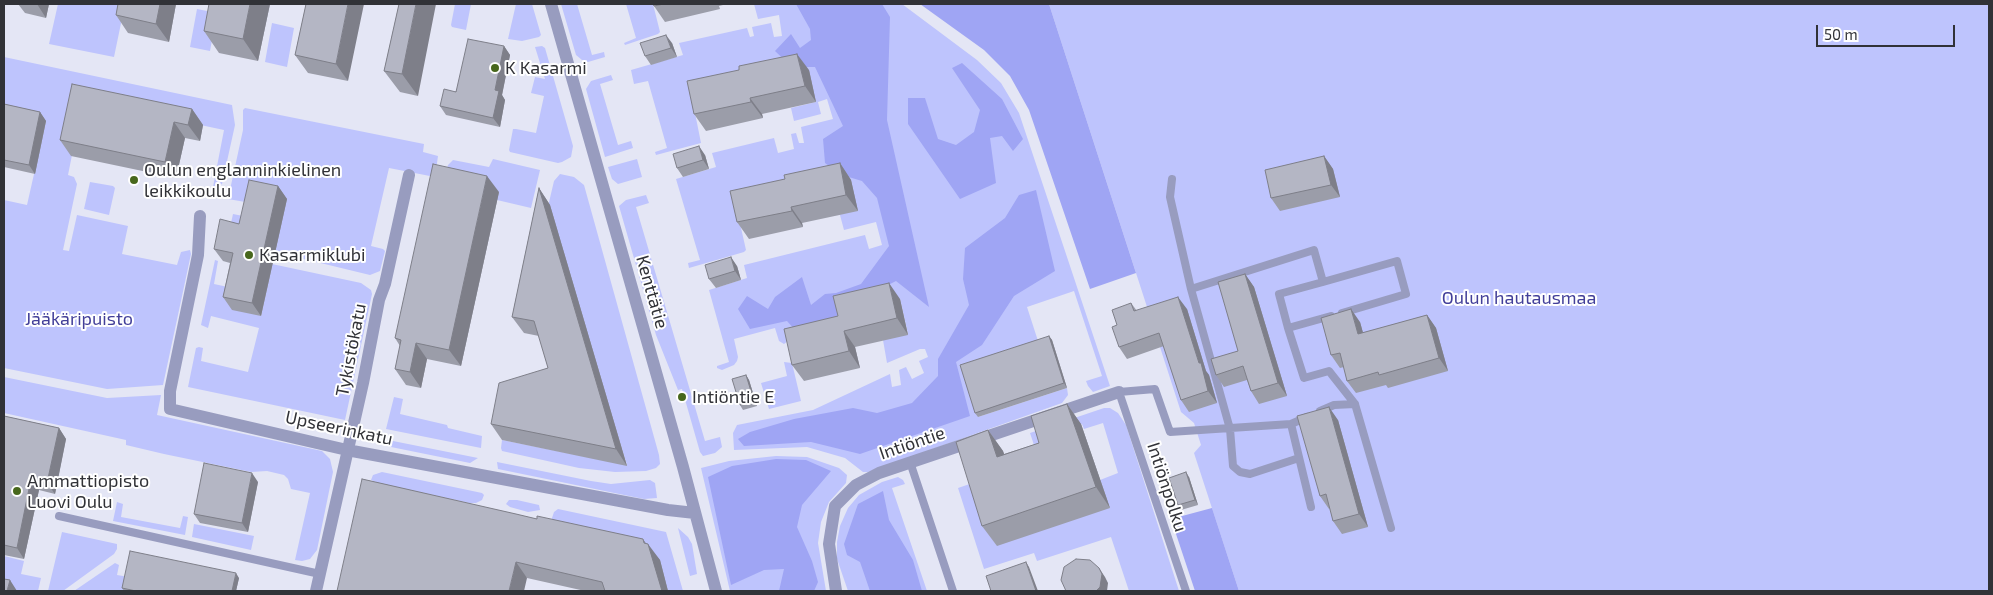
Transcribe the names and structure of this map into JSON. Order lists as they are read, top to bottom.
{
  "streets": {
    "street": [
      "Kenttätie",
      "Tykistökatu",
      "Upseerinkatu",
      "Intiöntie"
    ],
    "lane": ["Intiönpolku"]
  },
  "crossings": [
    ["Kenttätie", "Upseerinkatu"],
    ["Tykistökatu", "Upseerinkatu"],
    ["Intiöntie", "Intiönpolku"]
  ],
  "parks": ["Oulun hautausmaa", "Jääkäripuisto"],
  "places": [
    "K Kasarmi",
    "Oulun englanninkielinen leikkikoulu",
    "Kasarmiklubi",
    "Intiöntie E",
    "Ammattiopisto Luovi Oulu"
  ],
  "scale_bar": "50 m"
}
